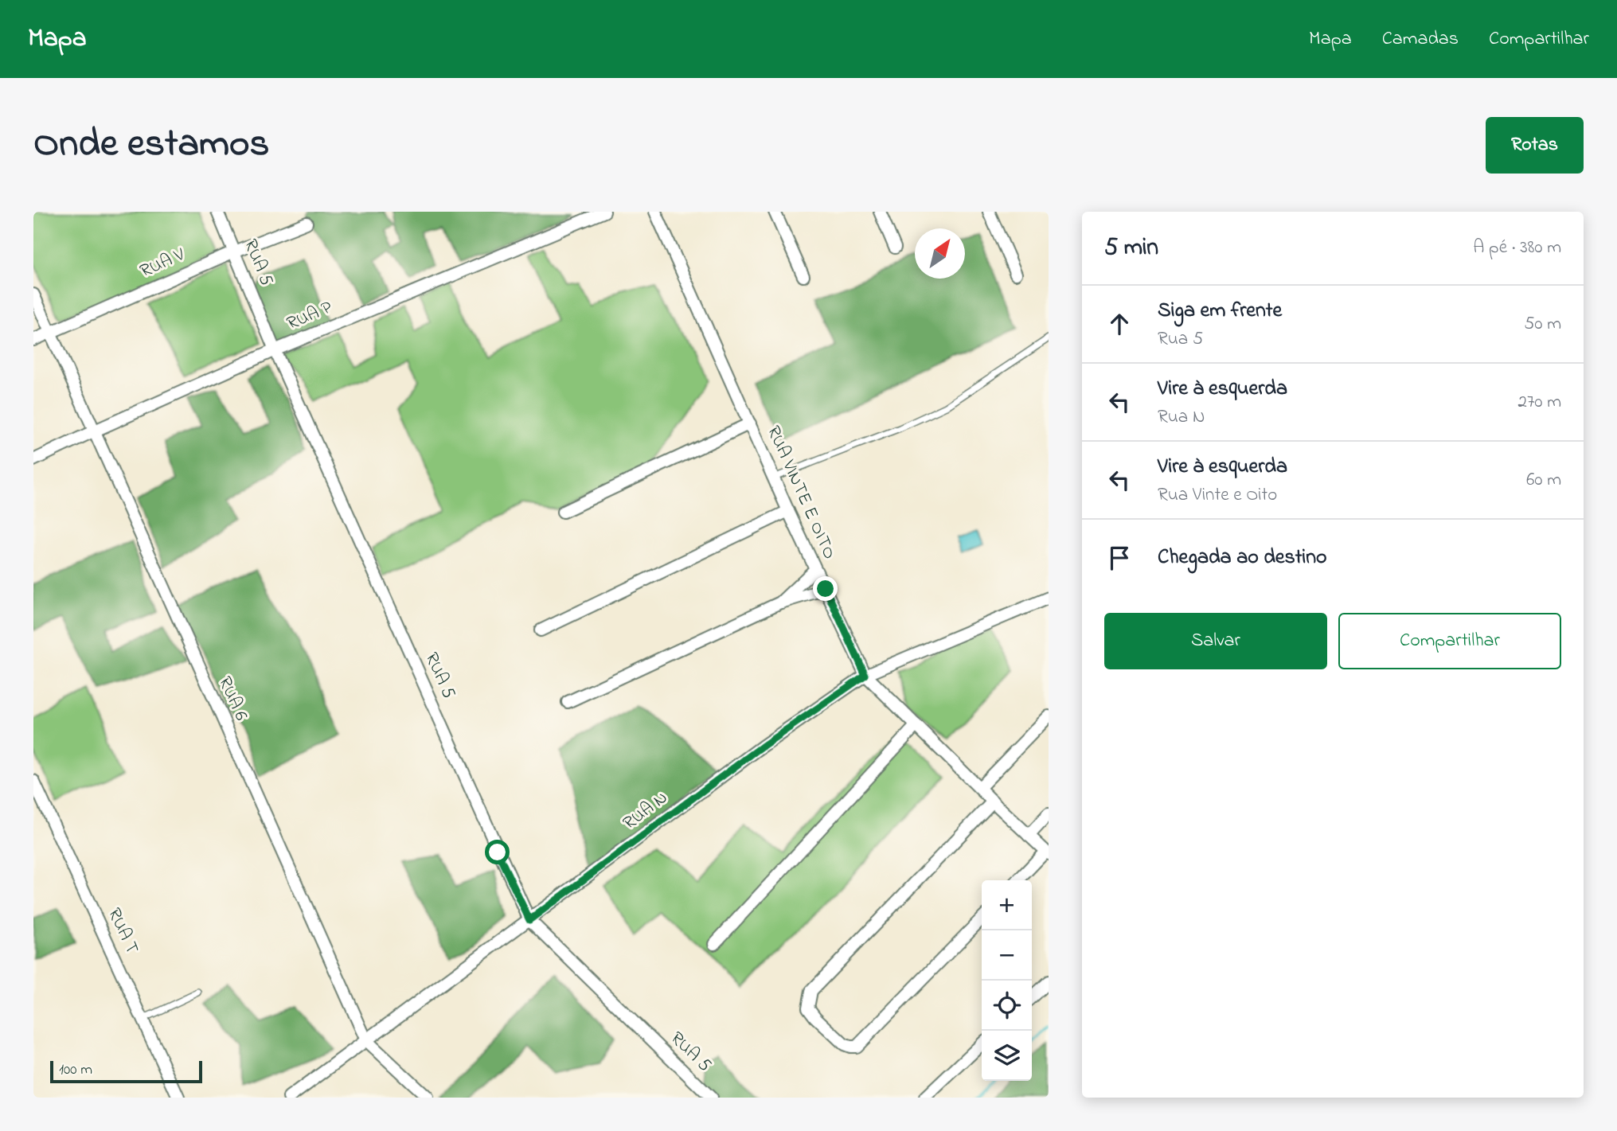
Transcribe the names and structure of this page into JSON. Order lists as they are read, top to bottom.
{
  "streets": {
    "street": [
      "RUA 5",
      "RUA V",
      "RUA P",
      "RUA VINTE E OITO",
      "RUA 6",
      "RUA N",
      "RUA T"
    ]
  },
  "crossings": [
    ["RUA 5", "RUA V"],
    ["RUA 5", "RUA P"],
    ["RUA 5", "RUA N"],
    ["RUA V", "RUA 6"],
    ["RUA P", "RUA 6"],
    ["RUA VINTE E OITO", "RUA N"],
    ["RUA 6", "RUA N"]
  ],
  "scale_bar": "100 m",
  "north": "top right",
  "page": {
    "header": "Mapa",
    "nav": ["Mapa", "Camadas", "Compartilhar"],
    "title": "Onde estamos",
    "buttons": [
      "Rotas",
      ["Salvar", "Compartilhar"]
    ],
    "heading": ["5 min", "A pé · 380 m"],
    "list": [
      ["Siga em frente", "Rua 5", "50 m"],
      ["Vire à esquerda", "Rua N", "270 m"],
      ["Vire à esquerda", "Rua Vinte e Oito", "60 m"],
      "Chegada ao destino"
    ],
    "map_buttons": ["+", "−"],
    "scale": "100 m"
  }
}
